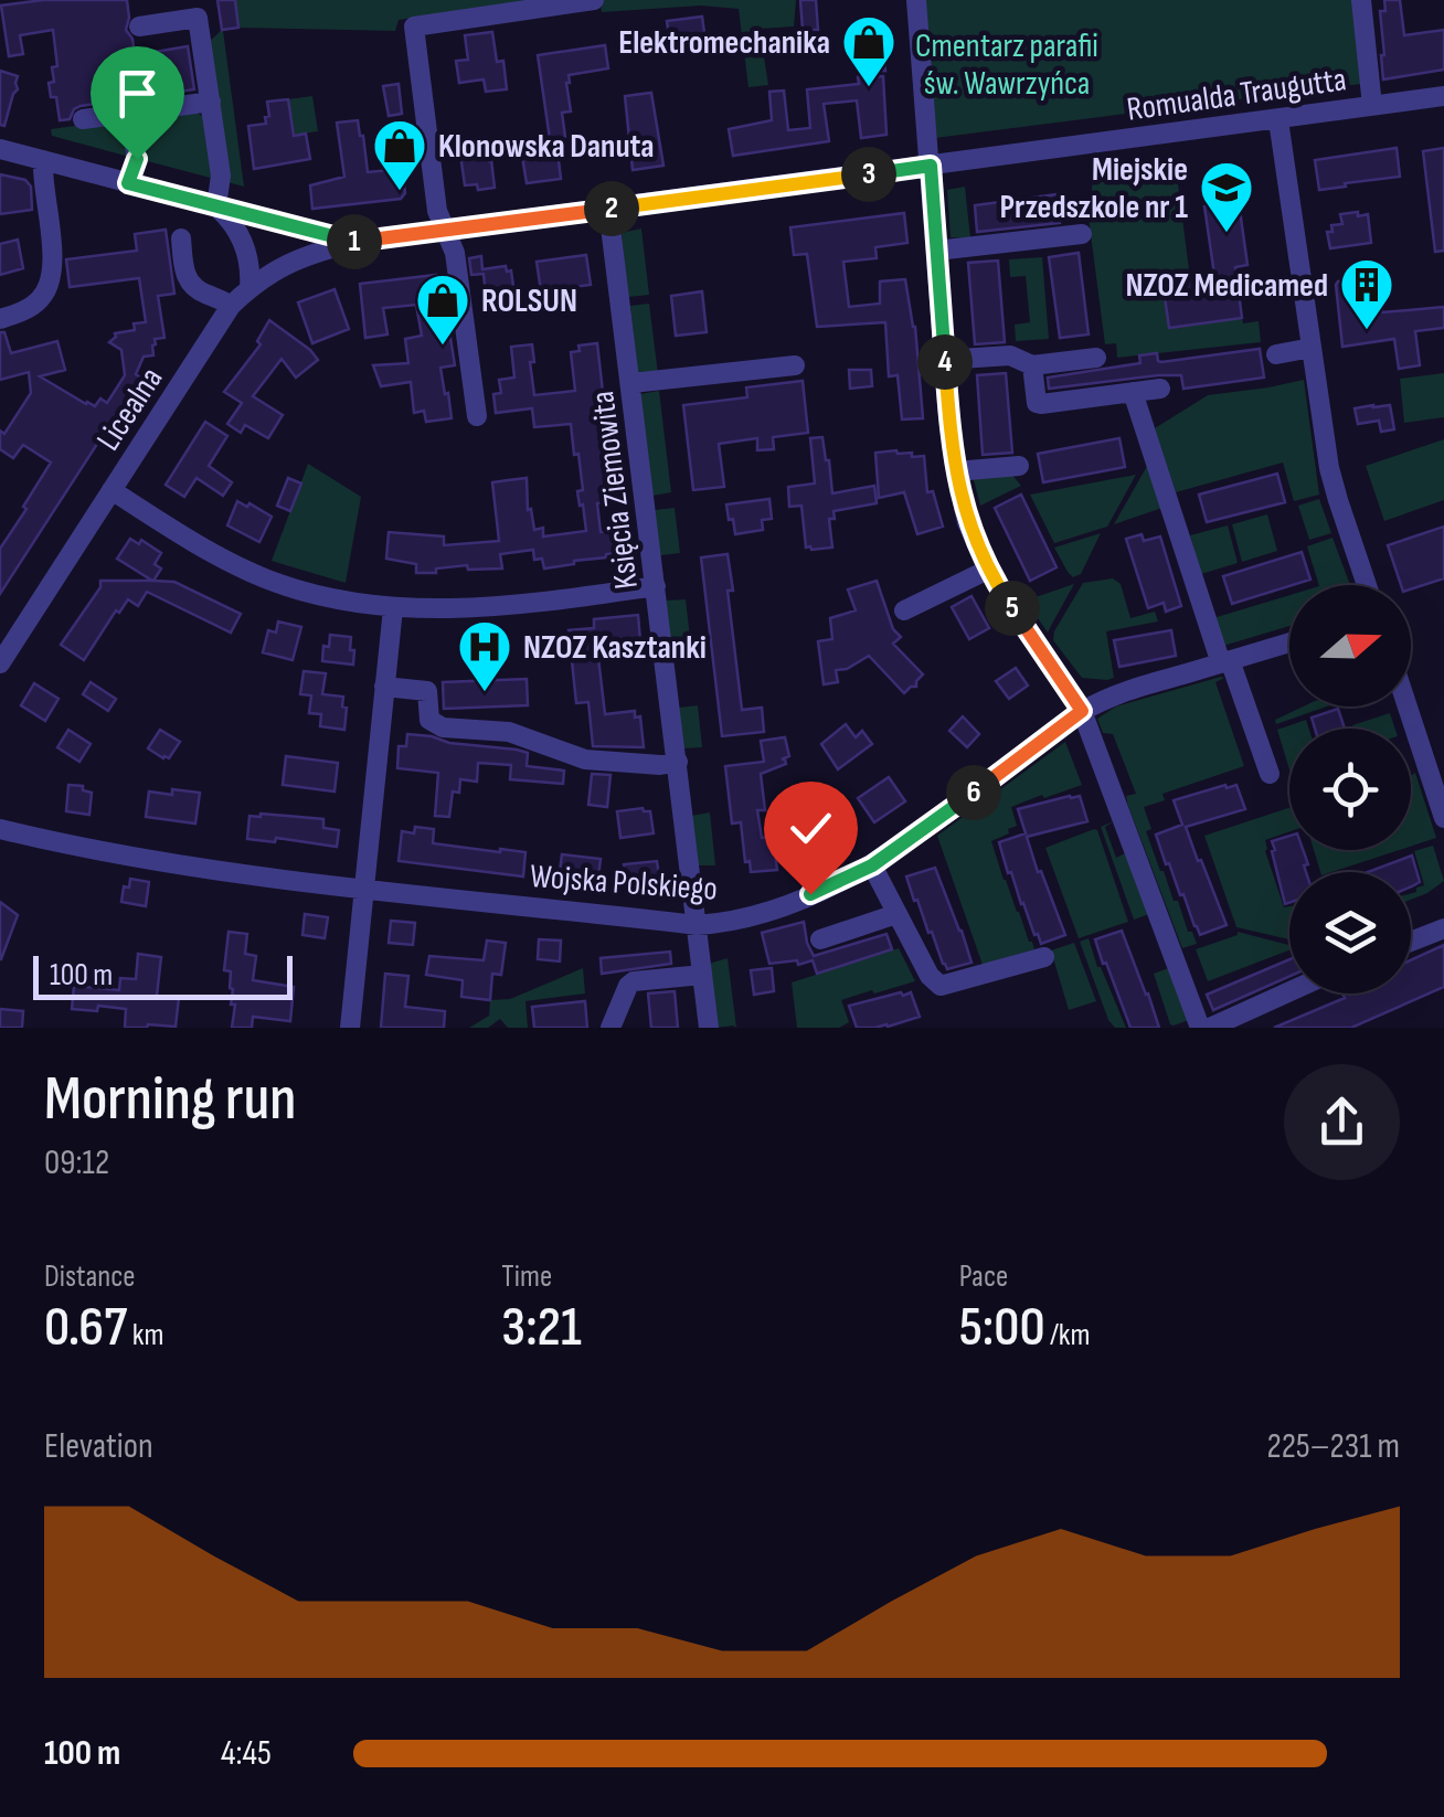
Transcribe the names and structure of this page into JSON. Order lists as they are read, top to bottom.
{
  "streets": {
    "street": [
      "Romualda Traugutta",
      "Licealna",
      "Księcia Ziemowita",
      "Wojska Polskiego"
    ]
  },
  "crossings": [
    ["Romualda Traugutta", "Licealna"],
    ["Romualda Traugutta", "Księcia Ziemowita"],
    ["Księcia Ziemowita", "Wojska Polskiego"]
  ],
  "parks": ["Cmentarz parafii św. Wawrzyńca"],
  "places": {
    "shop": ["Elektromechanika", "Klonowska Danuta", "ROLSUN"],
    "school or university": ["Miejskie Przedszkole nr 1"],
    "building": ["NZOZ Medicamed"],
    "hospital": ["NZOZ Kasztanki"]
  },
  "scale_bar": "100 m",
  "north": "right",
  "page": {
    "pins": [
      "3",
      "2",
      "1",
      "4",
      "5",
      "6"
    ],
    "scale": "100 m",
    "heading": ["Morning run", "09:12"],
    "stats": [
      ["Distance", "0.67 km"],
      ["Time", "3:21"],
      ["Pace", "5:00 /km"]
    ],
    "chart": ["Elevation", "225–231 m"],
    "list": [
      {
        "name": "100 m",
        "note": "4:45"
      }
    ]
  }
}
